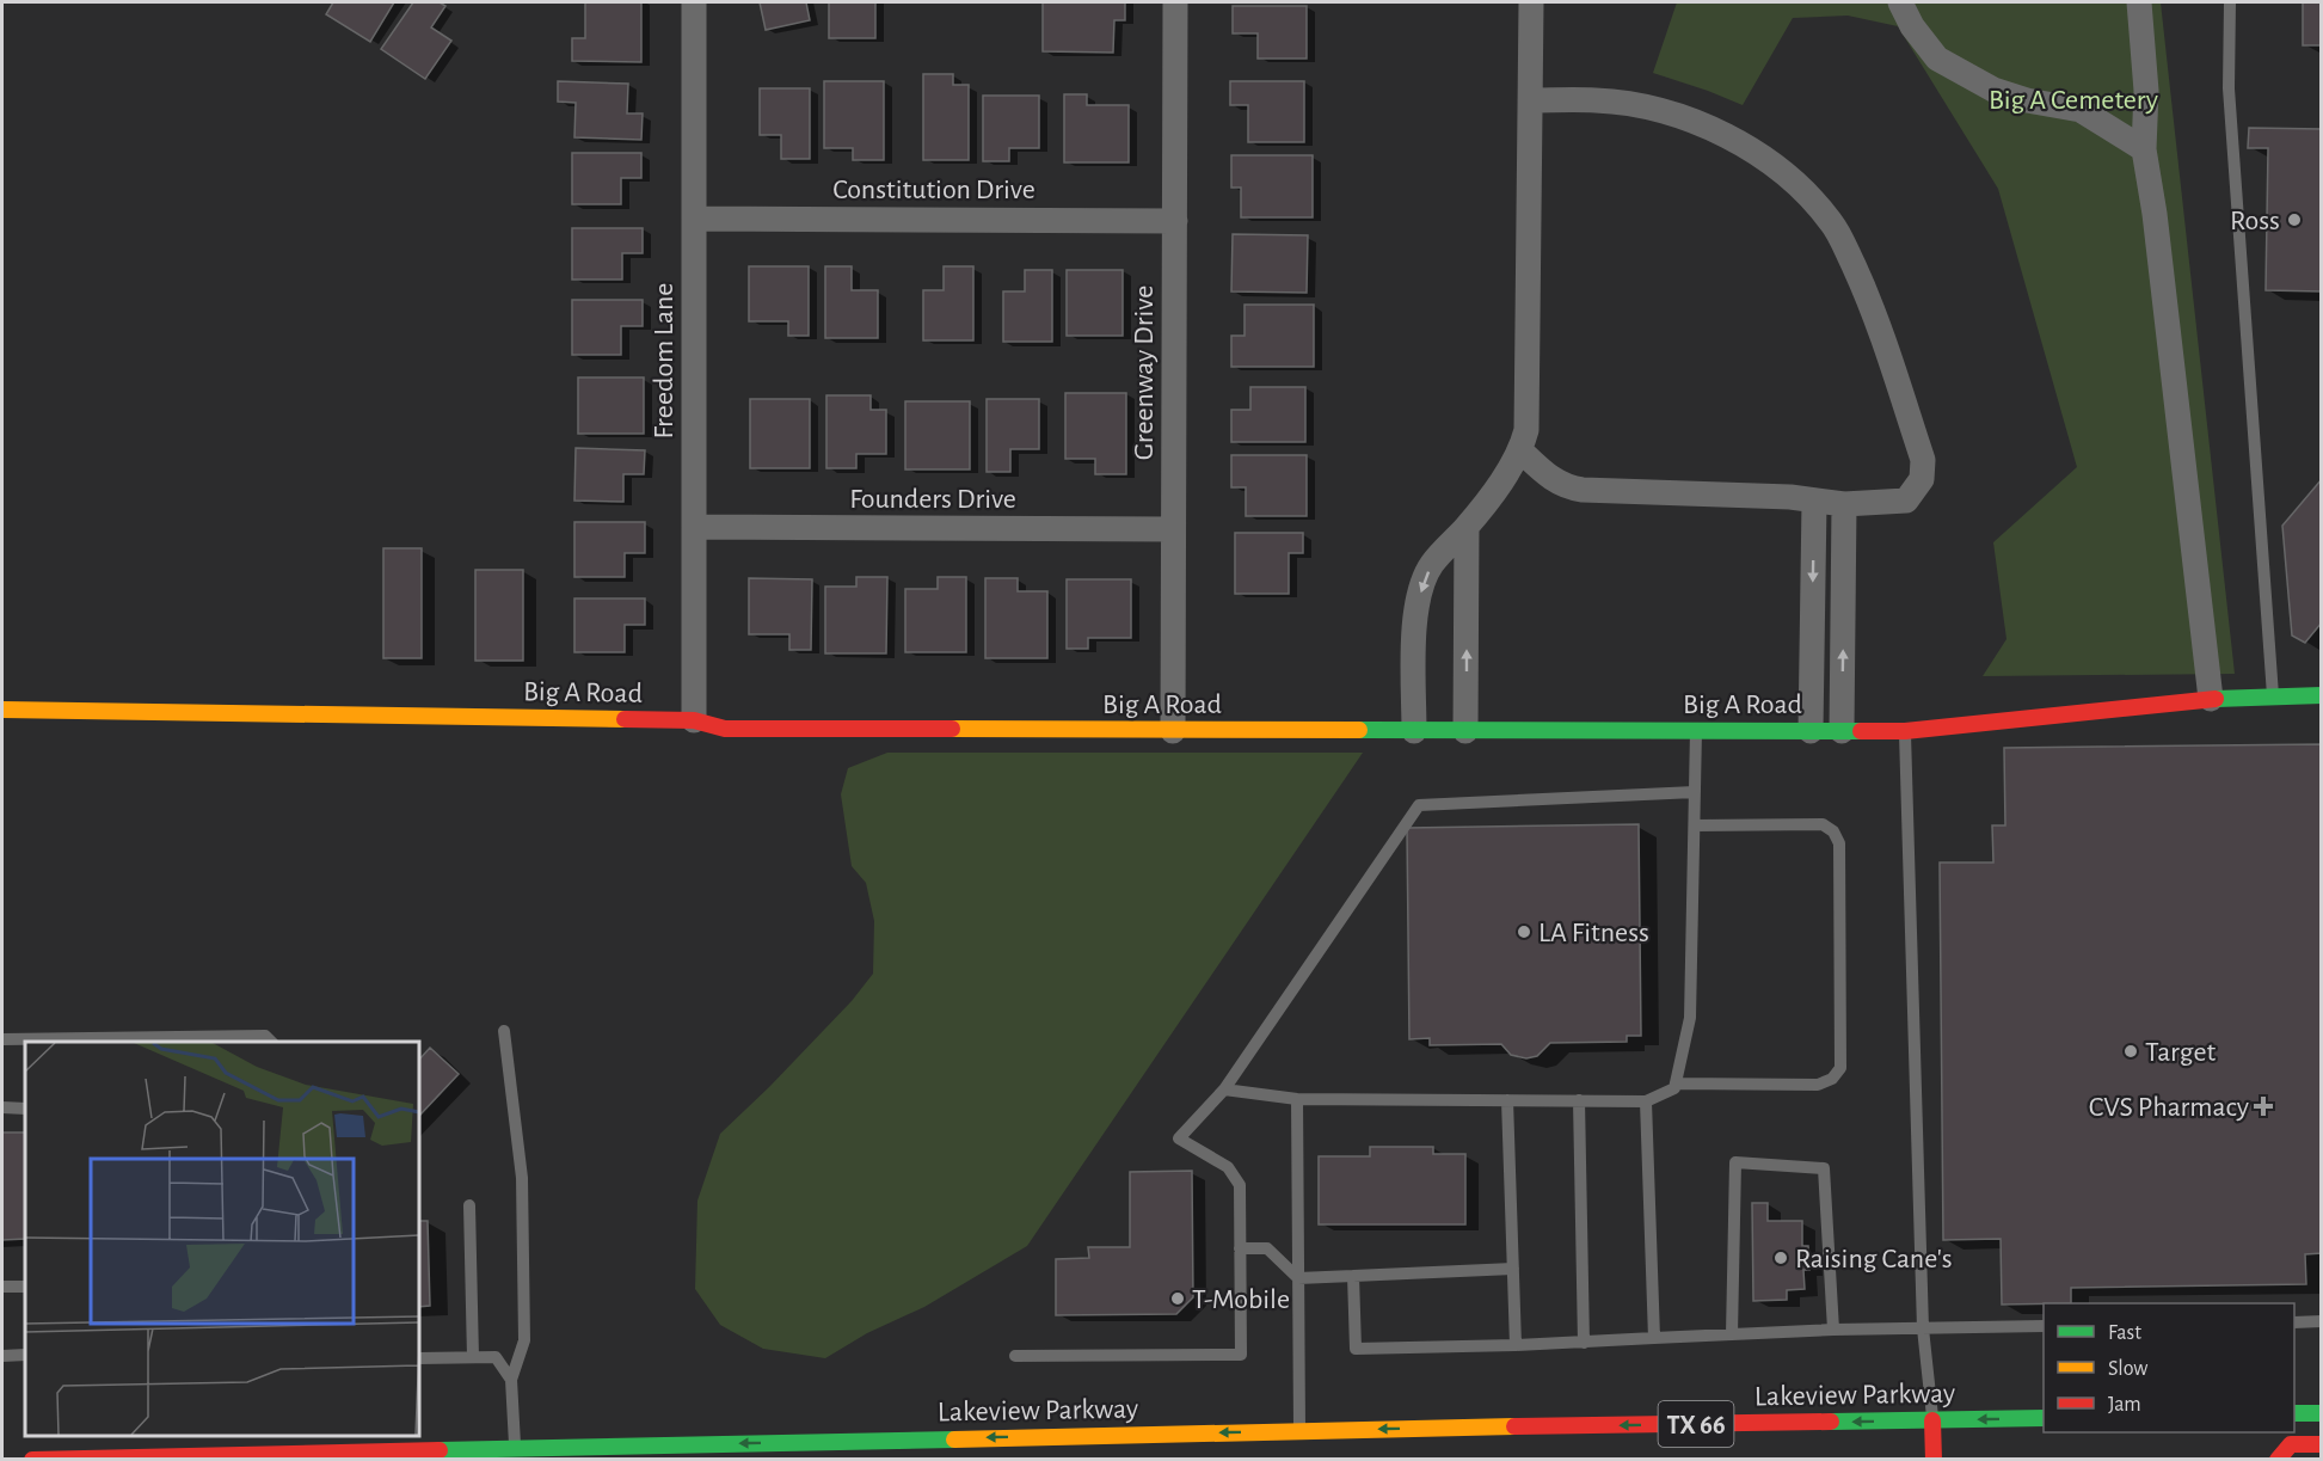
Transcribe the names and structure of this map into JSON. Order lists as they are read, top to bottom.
{
  "streets": {
    "street": [
      "Constitution Drive",
      "Freedom Lane",
      "Greenway Drive",
      "Founders Drive",
      "Big A Road",
      "Lakeview Parkway",
      "TX 66"
    ]
  },
  "crossings": [
    ["Constitution Drive", "Freedom Lane"],
    ["Constitution Drive", "Greenway Drive"],
    ["Freedom Lane", "Founders Drive"],
    ["Freedom Lane", "Big A Road"],
    ["Greenway Drive", "Founders Drive"],
    ["Greenway Drive", "Big A Road"]
  ],
  "one_way": ["Lakeview Parkway"],
  "parks": ["Big A Cemetery"],
  "places": {
    "other": [
      "Ross",
      "LA Fitness",
      "Target",
      "Raising Cane's",
      "T-Mobile"
    ],
    "health": ["CVS Pharmacy"]
  },
  "legend": ["Fast", "Slow", "Jam"]
}
